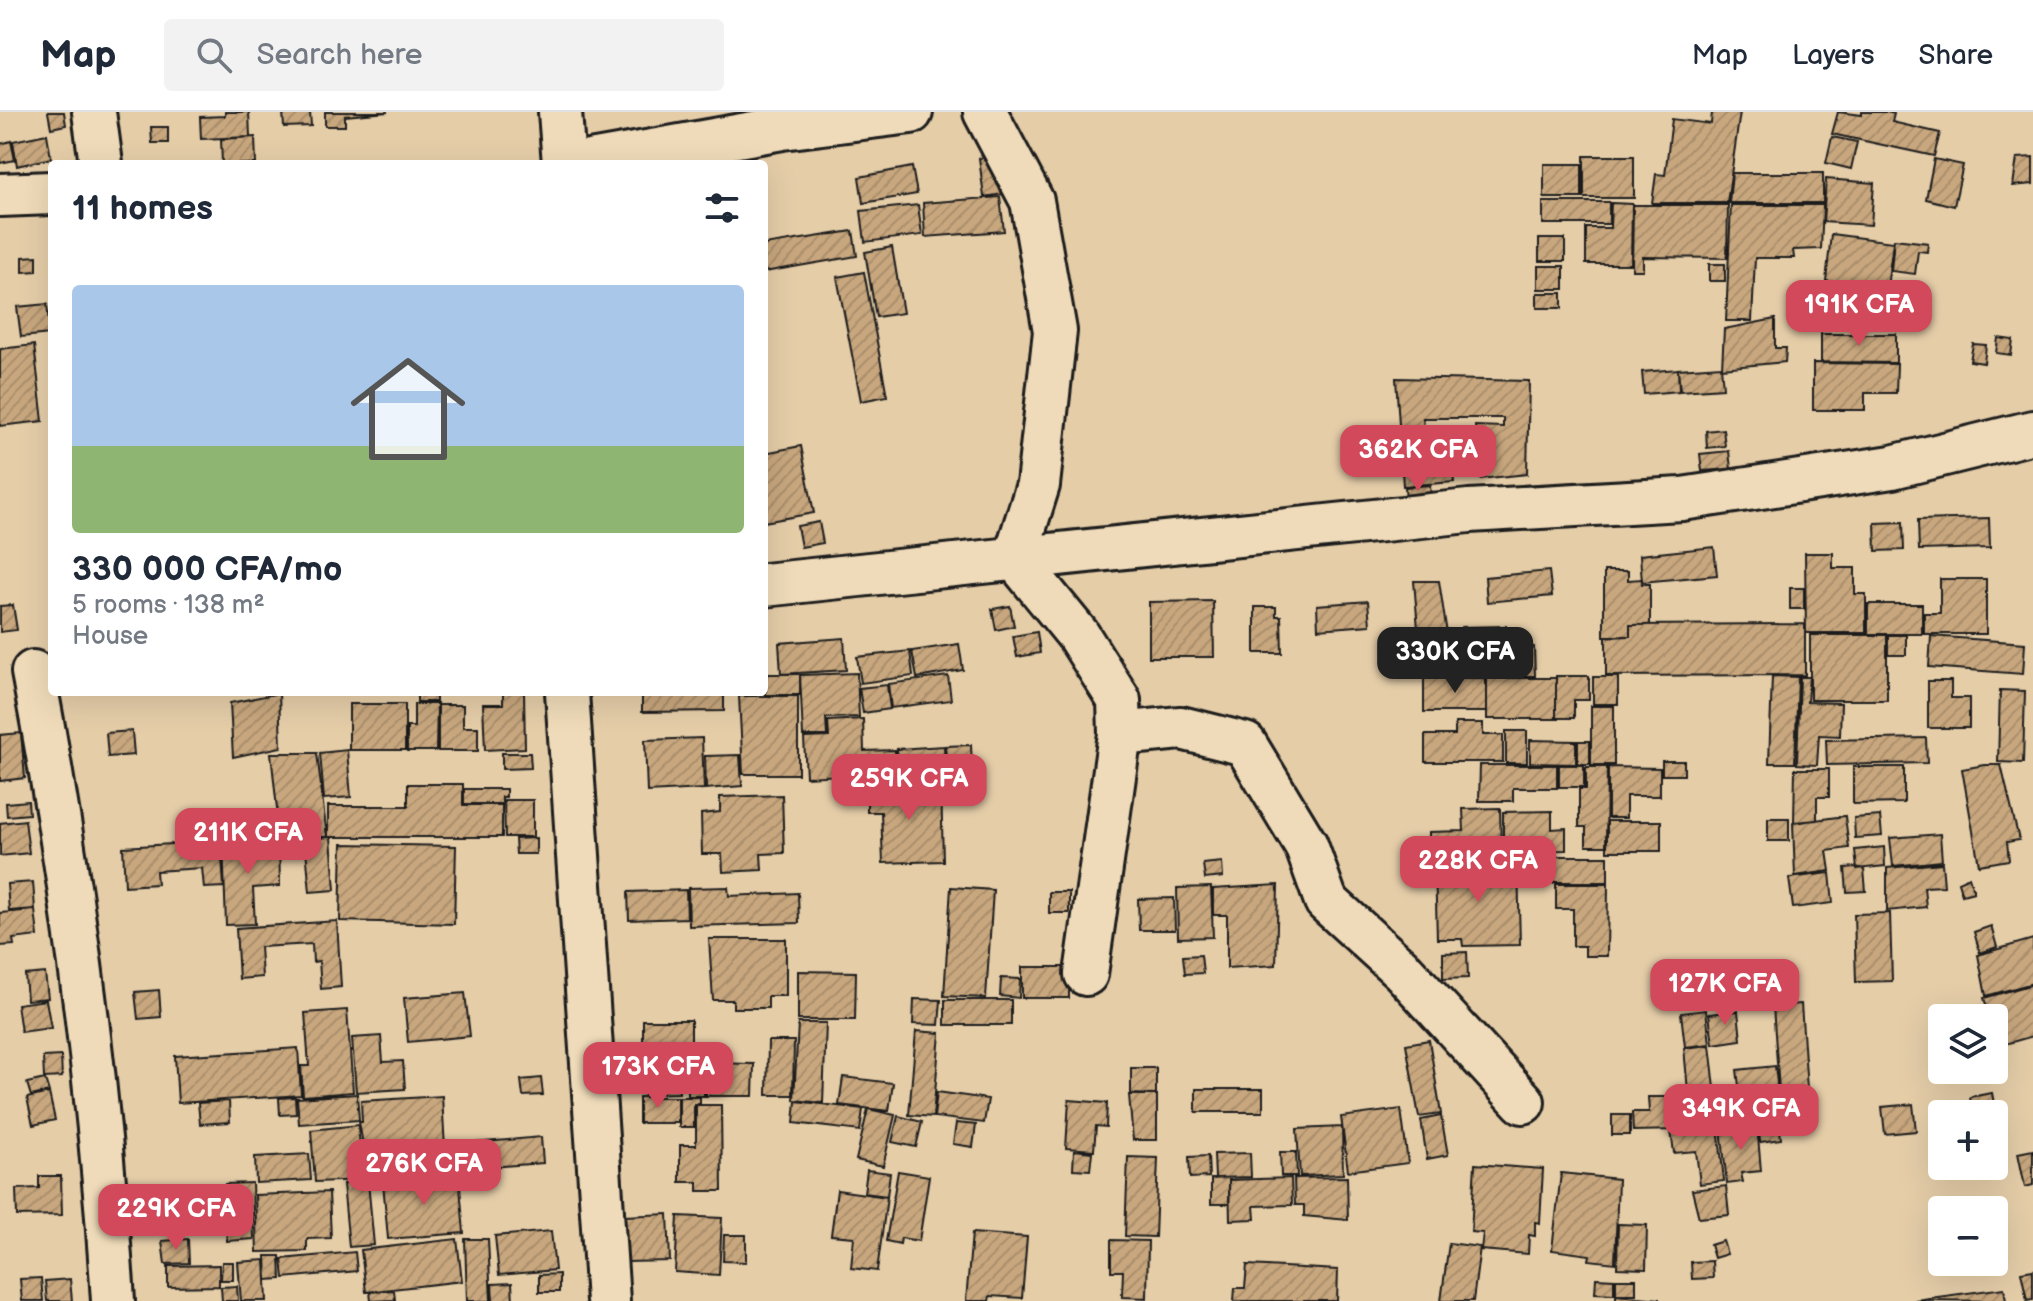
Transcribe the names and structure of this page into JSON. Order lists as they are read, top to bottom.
{
  "page": {
    "header": "Map",
    "search": "Search here",
    "nav": ["Map", "Layers", "Share"],
    "heading": "11 homes",
    "list": [
      {
        "name": "330 000 CFA/mo",
        "note": "5 rooms · 138 m² · House"
      }
    ],
    "price": [
      "191K CFA",
      "362K CFA",
      "330K CFA",
      "259K CFA",
      "211K CFA",
      "228K CFA",
      "127K CFA",
      "173K CFA",
      "349K CFA",
      "276K CFA",
      "229K CFA"
    ],
    "map_buttons": ["+", "−"]
  }
}
